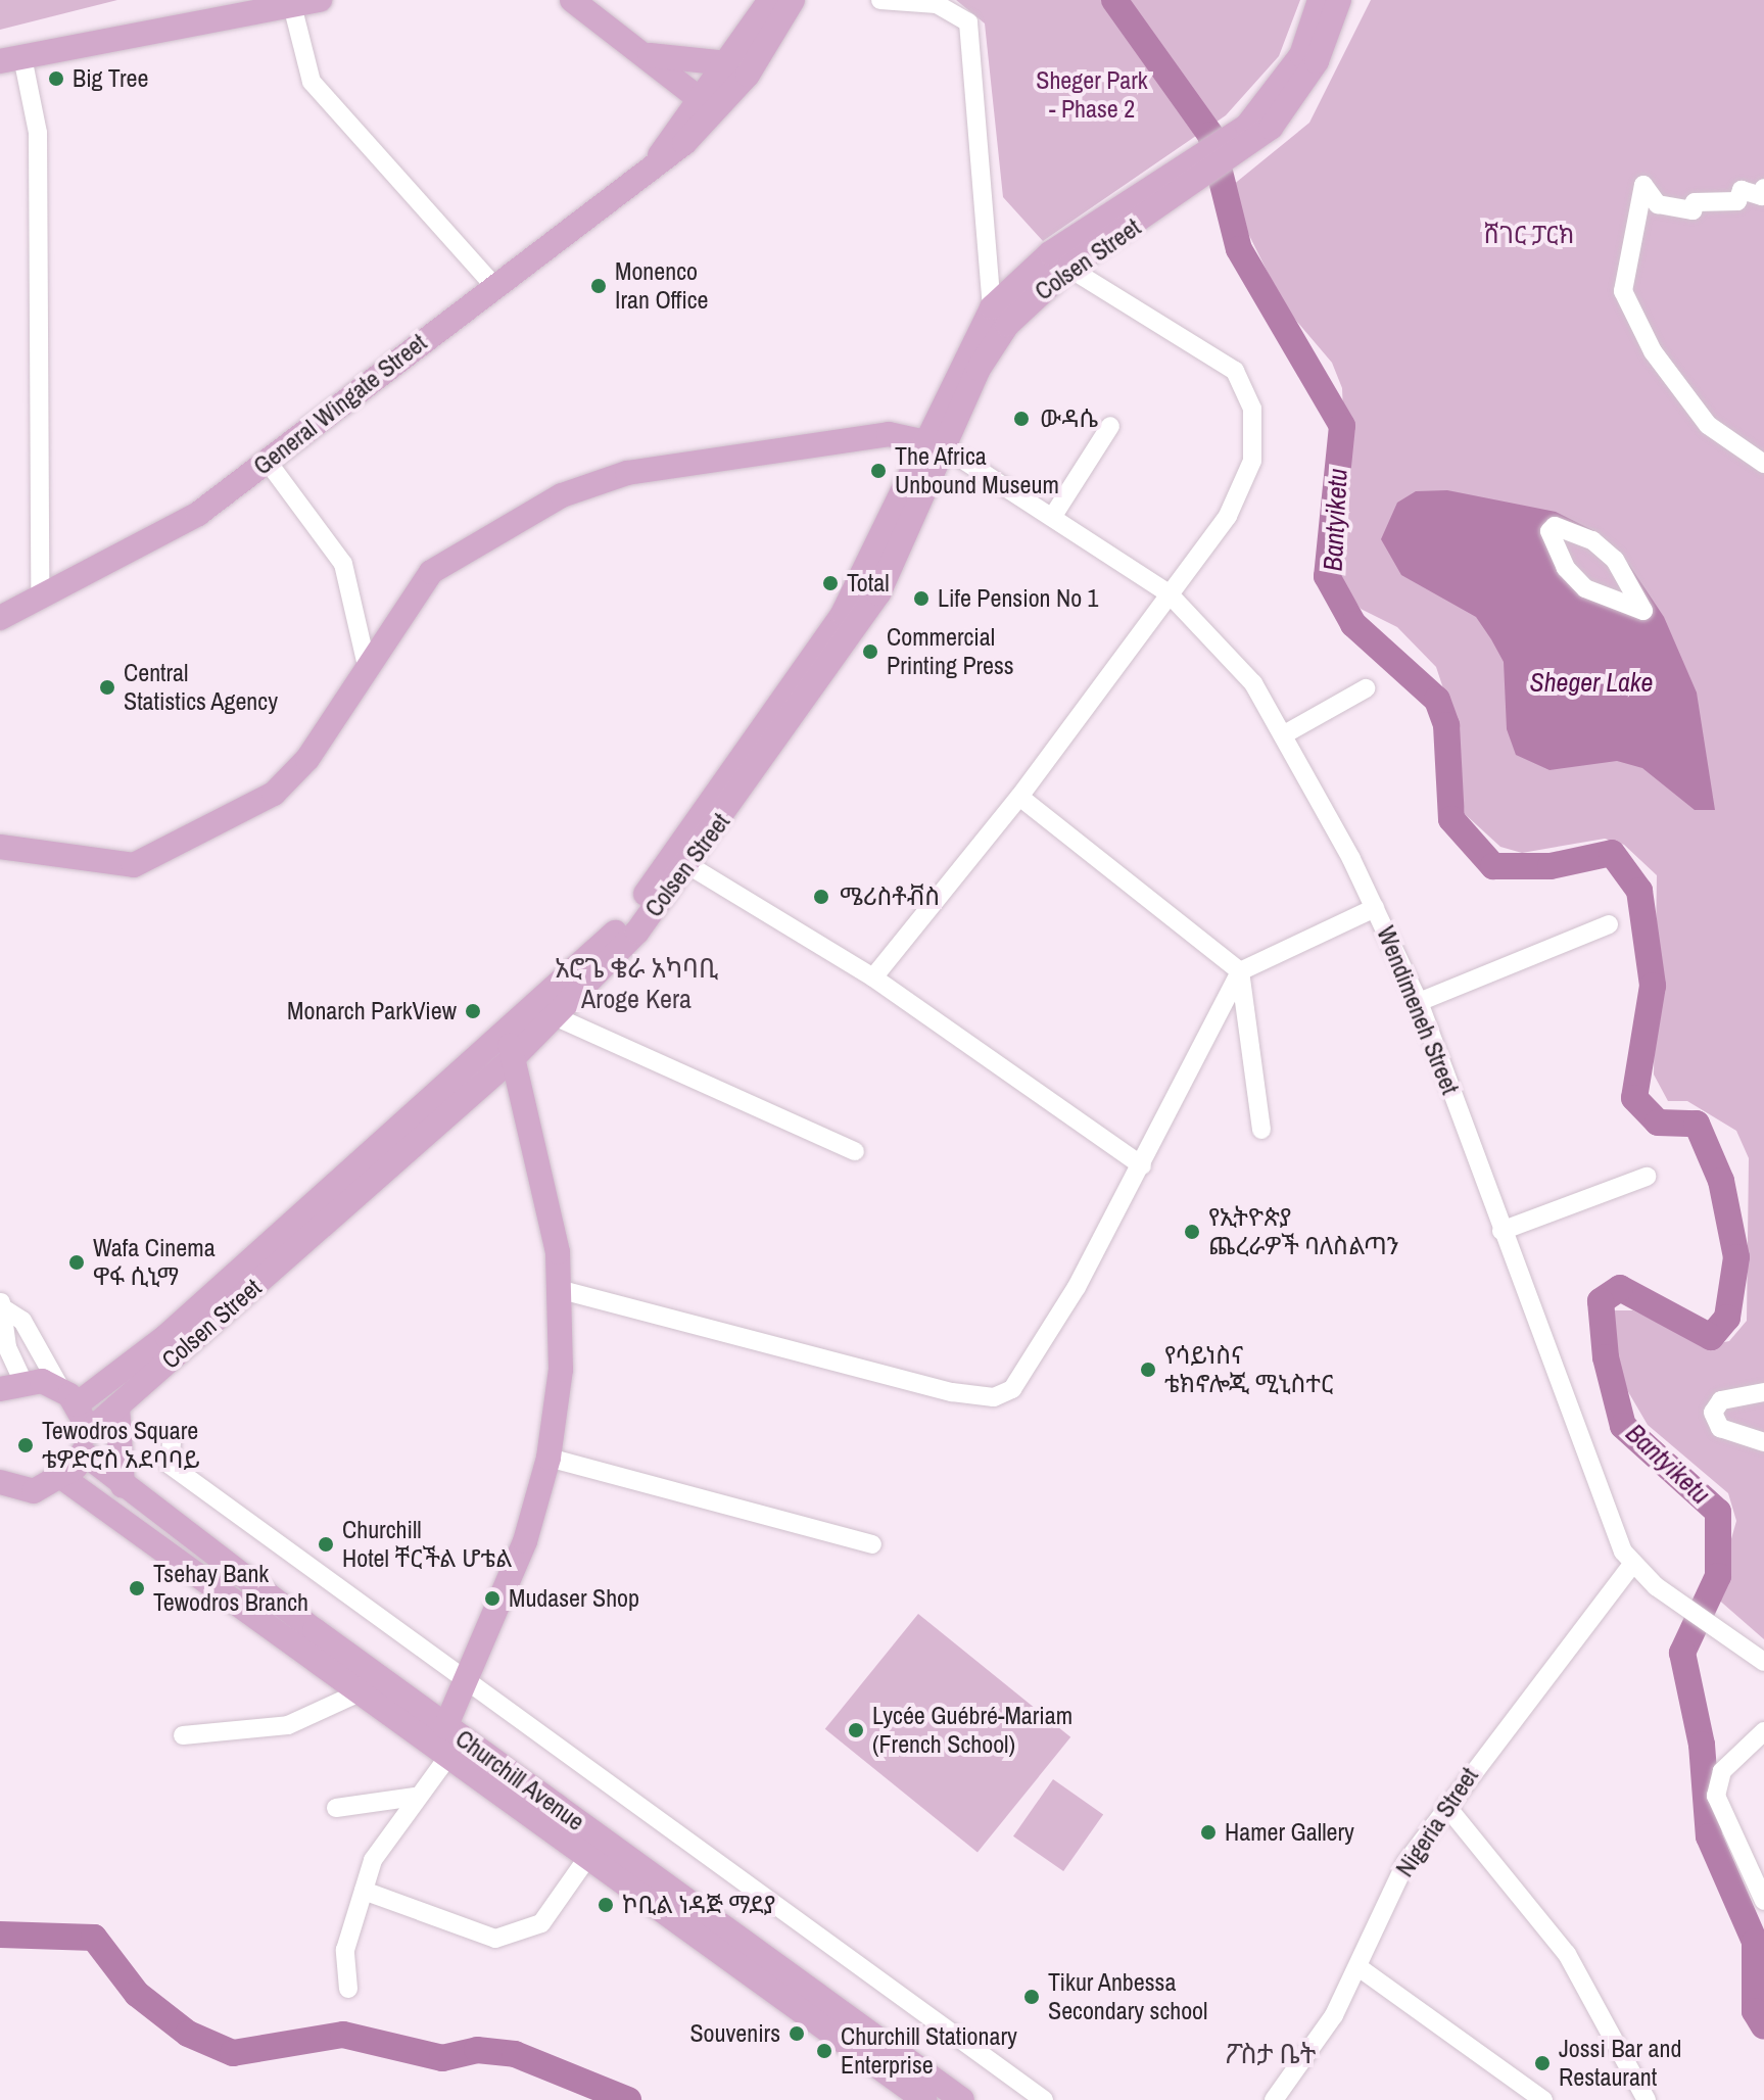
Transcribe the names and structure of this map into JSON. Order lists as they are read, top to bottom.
{
  "streets": {
    "main road": ["Colsen Street", "General Wingate Street", "Churchill Avenue"],
    "street": ["Wendimeneh Street", "Nigeria Street"]
  },
  "crossings": [
    ["Colsen Street", "Wendimeneh Street"],
    ["Colsen Street", "Churchill Avenue"],
    ["Wendimeneh Street", "Nigeria Street"]
  ],
  "districts": ["አሮጌ ቄራ አካባቢ Aroge Kera", "ፖስታ ቤት"],
  "water": ["Bantyiketu", "Sheger Lake"],
  "parks": ["Sheger Park - Phase 2", "ሸገር ፓርክ"],
  "places": [
    "Big Tree",
    "Monenco Iran Office",
    "ውዳሴ",
    "The Africa Unbound Museum",
    "Total",
    "Life Pension No 1",
    "Commercial Printing Press",
    "Central Statistics Agency",
    "ሜሪስቶቭስ",
    "Monarch ParkView",
    "የኢትዮጵያ ጨረራዎች ባለስልጣን",
    "Wafa Cinema ዋፋ ሲኒማ",
    "የሳይነስና ቴክኖሎጂ ሚኒስተር",
    "Tewodros Square ቴዎድሮስ አደባባይ",
    "Churchill Hotel ቸርችል ሆቴል",
    "Tsehay Bank Tewodros Branch",
    "Mudaser Shop",
    "Lycée Guébré-Mariam (French School)",
    "Hamer Gallery",
    "ኮቢል ነዳጅ ማደያ",
    "Tikur Anbessa Secondary school",
    "Souvenirs",
    "Churchill Stationary Enterprise",
    "Jossi Bar and Restaurant"
  ]
}
